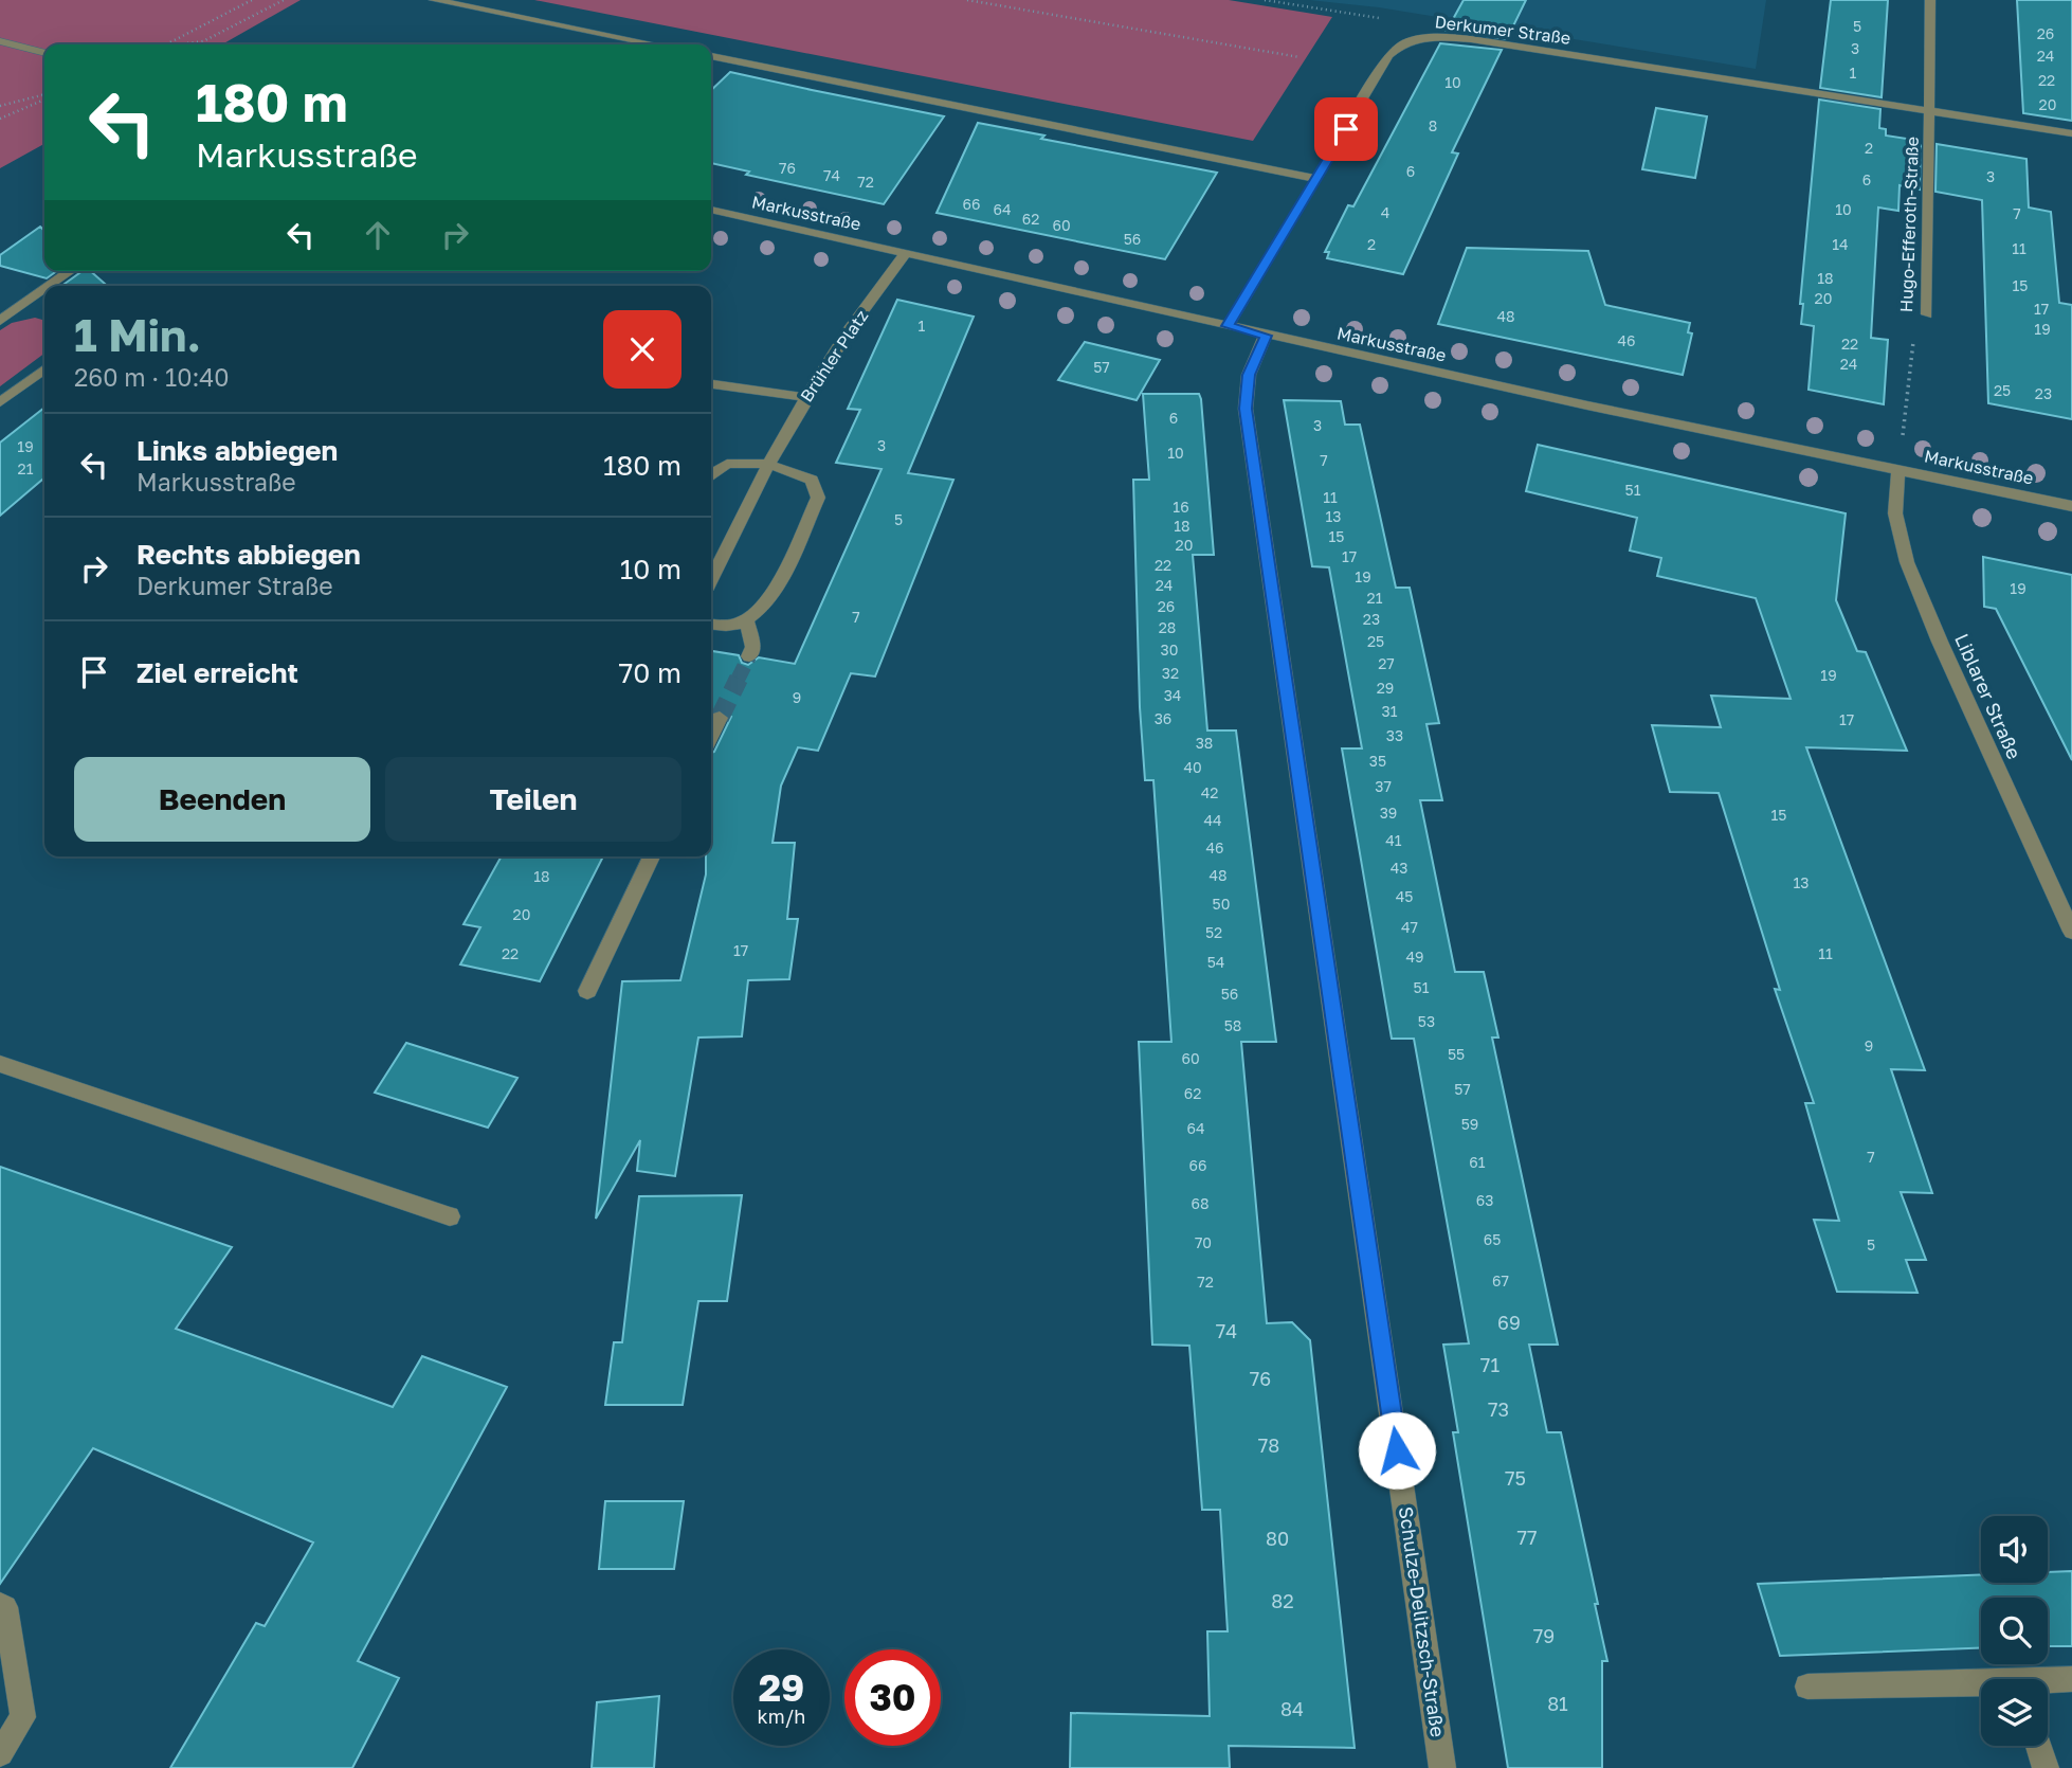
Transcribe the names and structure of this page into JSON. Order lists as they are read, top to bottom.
{
  "streets": {
    "street": [
      "Derkumer Straße",
      "Markusstraße",
      "Hugo-Efferoth-Straße",
      "Brühler Platz",
      "Liblarer Straße",
      "Schulze-Delitzsch-Straße"
    ]
  },
  "crossings": [
    ["Derkumer Straße", "Markusstraße"],
    ["Derkumer Straße", "Hugo-Efferoth-Straße"],
    ["Markusstraße", "Hugo-Efferoth-Straße"],
    ["Markusstraße", "Brühler Platz"],
    ["Markusstraße", "Liblarer Straße"],
    ["Markusstraße", "Schulze-Delitzsch-Straße"],
    ["Hugo-Efferoth-Straße", "Liblarer Straße"]
  ],
  "house_numbers": [
    "5",
    "26",
    "3",
    "24",
    "1",
    "22",
    "10",
    "20",
    "8",
    "2",
    "76",
    "6",
    "74",
    "3",
    "6",
    "72",
    "66",
    "64",
    "10",
    "4",
    "7",
    "62",
    "60",
    "56",
    "2",
    "14",
    "11",
    "18",
    "15",
    "20",
    "17",
    "48",
    "1",
    "19",
    "46",
    "22",
    "24",
    "57",
    "25",
    "23",
    "6",
    "3",
    "3",
    "19",
    "10",
    "7",
    "21",
    "51",
    "11",
    "16",
    "13",
    "5",
    "18",
    "15",
    "20",
    "17",
    "22",
    "19",
    "24",
    "19",
    "21",
    "26",
    "7",
    "23",
    "28",
    "25",
    "30",
    "27",
    "32",
    "19",
    "29",
    "34",
    "9",
    "31",
    "36",
    "17",
    "33",
    "38",
    "35",
    "40",
    "37",
    "42",
    "39",
    "15",
    "44",
    "41",
    "46",
    "43",
    "48",
    "18",
    "13",
    "45",
    "50",
    "20",
    "47",
    "52",
    "17",
    "22",
    "11",
    "49",
    "54",
    "51",
    "56",
    "53",
    "58",
    "9",
    "55",
    "60",
    "57",
    "62",
    "59",
    "64",
    "7",
    "61",
    "66",
    "63",
    "68",
    "65",
    "70",
    "5",
    "67",
    "72",
    "69",
    "74",
    "71",
    "76",
    "73",
    "78",
    "75",
    "77",
    "80",
    "82",
    "79",
    "81",
    "84"
  ],
  "page": {
    "turn": ["180 m", "Markusstraße"],
    "heading": ["1 Min.", "260 m · 10:40"],
    "list": [
      {
        "name": "Links abbiegen",
        "note": "Markusstraße",
        "value": "180 m"
      },
      {
        "name": "Rechts abbiegen",
        "note": "Derkumer Straße",
        "value": "10 m"
      },
      {
        "name": "Ziel erreicht",
        "value": "70 m"
      }
    ],
    "buttons": ["Beenden", "Teilen"],
    "speed": "29 km/h",
    "limit": "30"
  }
}
